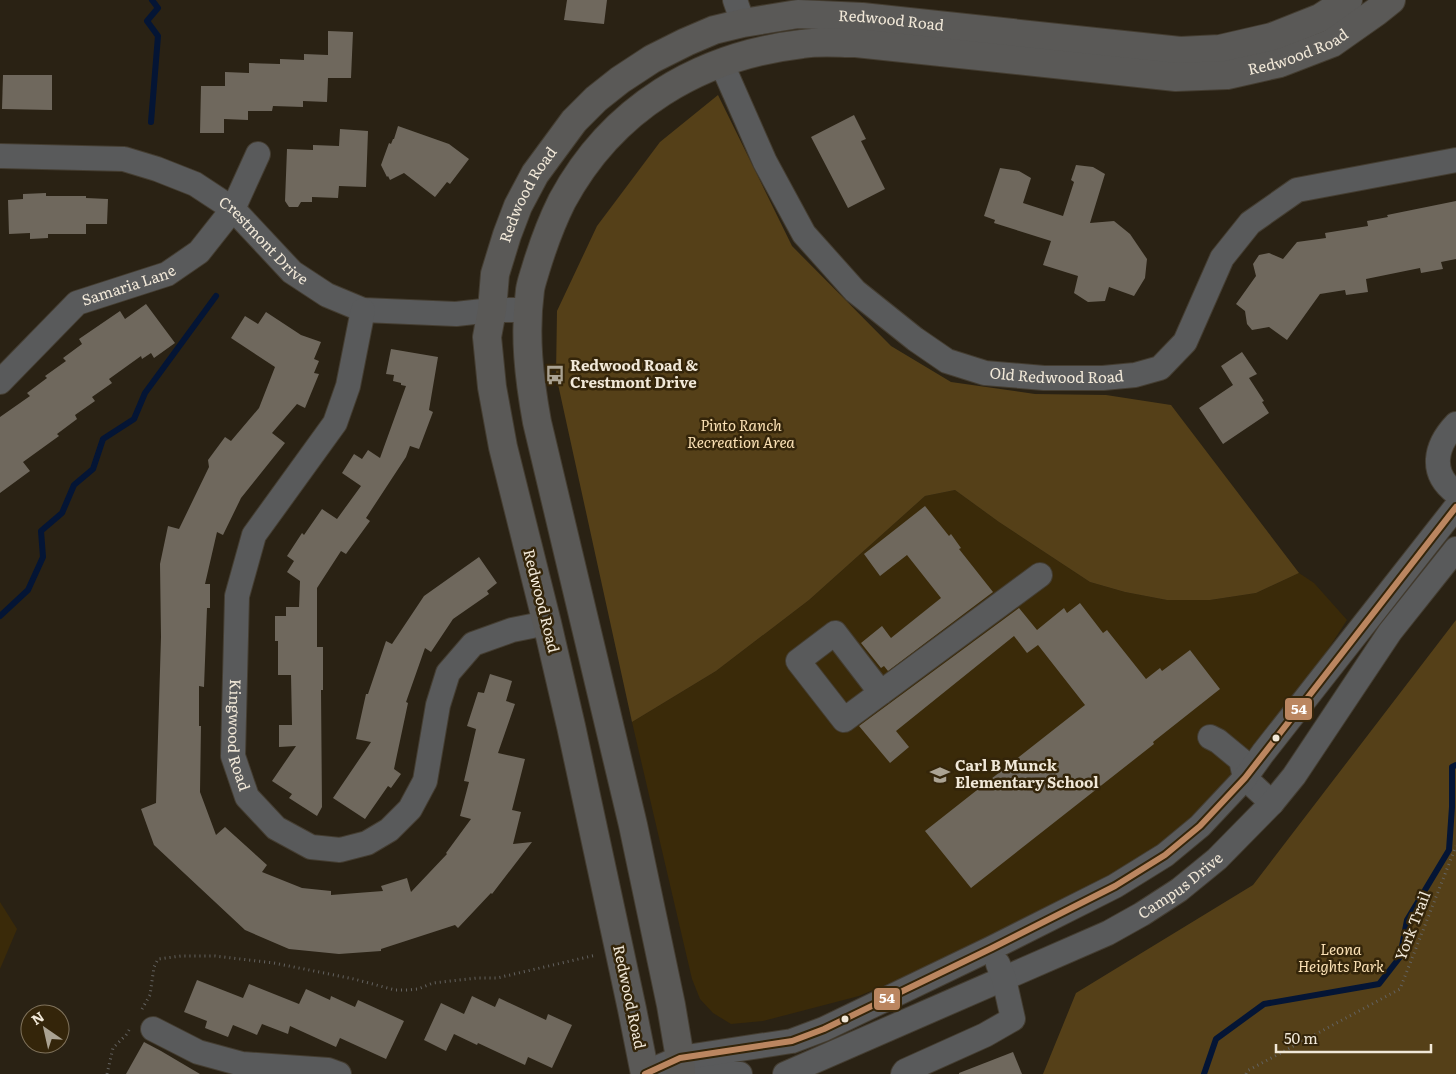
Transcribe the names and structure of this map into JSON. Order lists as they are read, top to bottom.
{
  "streets": {
    "main road": ["Redwood Road"],
    "street": [
      "Crestmont Drive",
      "Samaria Lane",
      "Old Redwood Road",
      "Kingwood Road",
      "Campus Drive"
    ],
    "path": ["York Trail"]
  },
  "crossings": [
    ["Redwood Road", "Crestmont Drive"],
    ["Redwood Road", "Old Redwood Road"],
    ["Redwood Road", "Kingwood Road"],
    ["Crestmont Drive", "Samaria Lane"],
    ["Crestmont Drive", "Kingwood Road"]
  ],
  "parks": ["Pinto Ranch Recreation Area", "Leona Heights Park"],
  "places": {
    "bus stop": ["Redwood Road & Crestmont Drive"],
    "school or university": ["Carl B Munck Elementary School"]
  },
  "lines": ["transit line 54"],
  "scale_bar": "50 m",
  "north": "top left"
}
